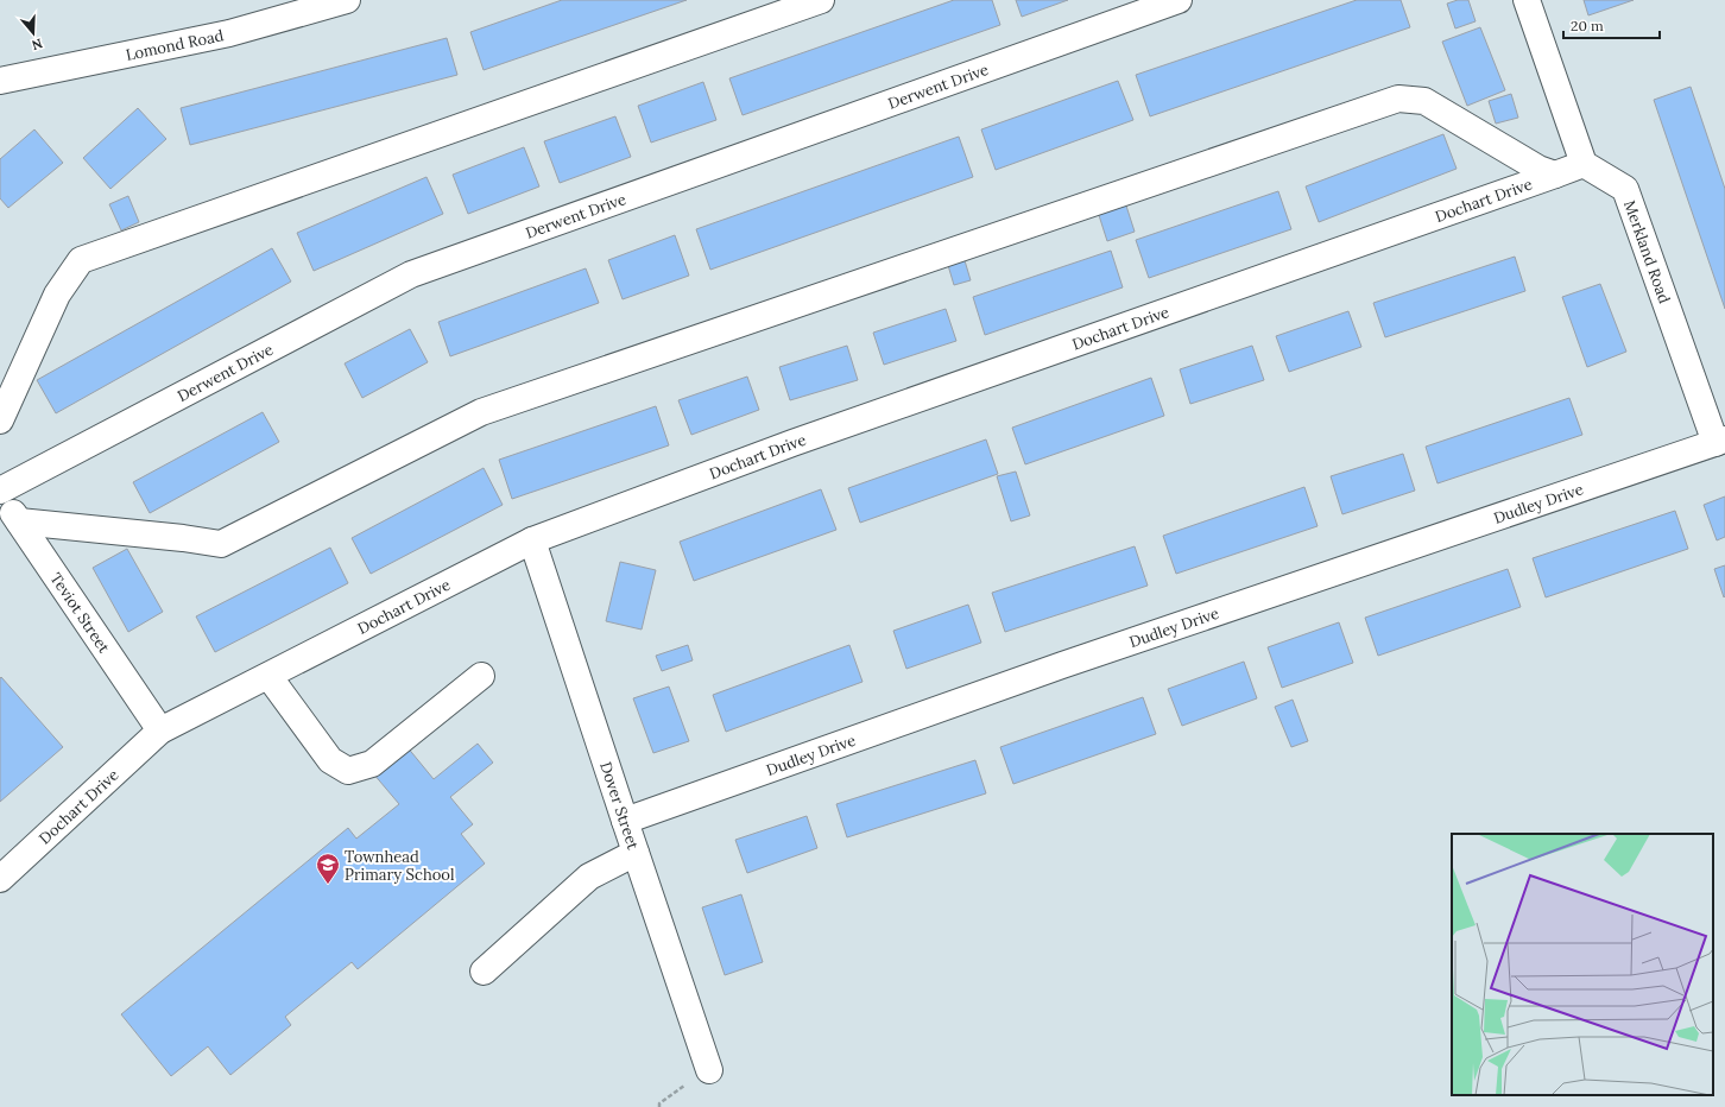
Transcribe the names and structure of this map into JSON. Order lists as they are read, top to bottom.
{
  "streets": {
    "street": [
      "Lomond Road",
      "Derwent Drive",
      "Dochart Drive",
      "Merkland Road",
      "Dudley Drive",
      "Teviot Street",
      "Dover Street"
    ]
  },
  "crossings": [
    ["Derwent Drive", "Teviot Street"],
    ["Dochart Drive", "Merkland Road"],
    ["Dochart Drive", "Teviot Street"],
    ["Dochart Drive", "Dover Street"],
    ["Merkland Road", "Dudley Drive"],
    ["Dudley Drive", "Dover Street"]
  ],
  "places": {
    "school or university": ["Townhead Primary School"]
  },
  "scale_bar": "20 m",
  "north": "bottom"
}
